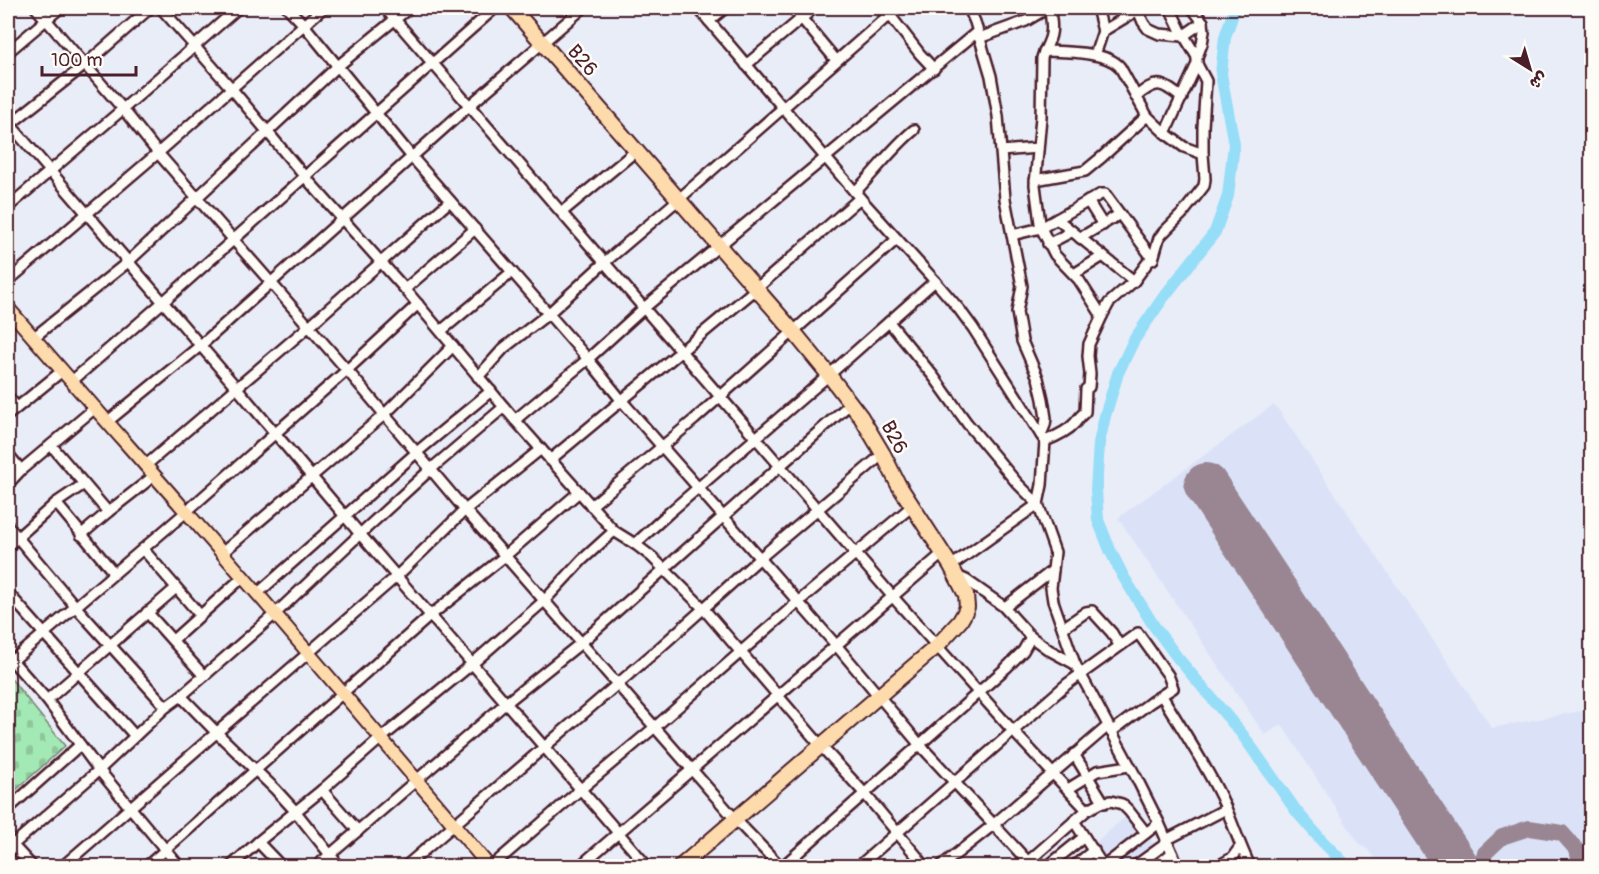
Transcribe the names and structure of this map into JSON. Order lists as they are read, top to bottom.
{
  "streets": {
    "highway": ["B26"]
  },
  "scale_bar": "100 m",
  "north": "bottom right"
}
